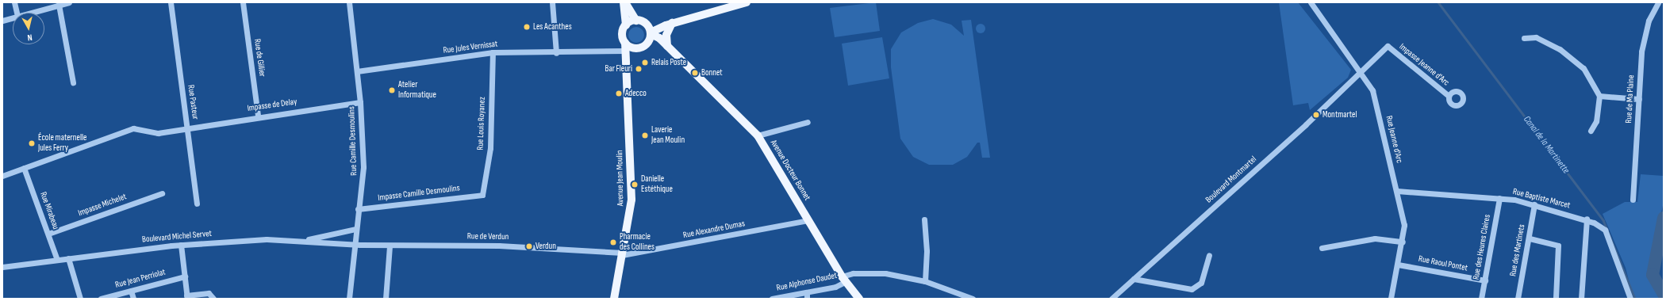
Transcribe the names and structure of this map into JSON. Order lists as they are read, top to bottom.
{
  "streets": {
    "main road": ["Avenue Docteur Bonnet", "Avenue Jean Moulin"],
    "street": [
      "Rue Jules Vernissat",
      "Rue de Gillier",
      "Impasse Jeanne d'Arc",
      "Rue de Ma Plaine",
      "Rue Pasteur",
      "Impasse de Delay",
      "Rue Louis Royanez",
      "Rue Jeanne d'Arc",
      "Rue Camille Desmoulins",
      "Boulevard Montmartel",
      "Impasse Camille Desmoulins",
      "Rue Baptiste Marcet",
      "Impasse Michelet",
      "Rue Mirabeau",
      "Rue Alexandre Dumas",
      "Boulevard Michel Servet",
      "Rue de Verdun",
      "Rue des Heures Claires",
      "Rue des Martinets",
      "Rue Raoul Pontet",
      "Rue Jean Perriolat",
      "Rue Alphonse Daudet"
    ]
  },
  "crossings": [
    ["Rue Jules Vernissat", "Rue Louis Royanez"],
    ["Rue Jules Vernissat", "Rue Camille Desmoulins"],
    ["Rue Jules Vernissat", "Avenue Jean Moulin"],
    ["Rue de Gillier", "Impasse de Delay"],
    ["Impasse Jeanne d'Arc", "Rue Jeanne d'Arc"],
    ["Impasse Jeanne d'Arc", "Boulevard Montmartel"],
    ["Rue Pasteur", "Impasse de Delay"],
    ["Impasse de Delay", "Rue Camille Desmoulins"],
    ["Impasse de Delay", "Rue Mirabeau"],
    ["Rue Louis Royanez", "Impasse Camille Desmoulins"],
    ["Rue Jeanne d'Arc", "Boulevard Montmartel"],
    ["Rue Jeanne d'Arc", "Rue Baptiste Marcet"],
    ["Rue Jeanne d'Arc", "Rue Raoul Pontet"],
    ["Rue Camille Desmoulins", "Impasse Camille Desmoulins"],
    ["Rue Camille Desmoulins", "Boulevard Michel Servet"],
    ["Rue Camille Desmoulins", "Rue de Verdun"],
    ["Avenue Docteur Bonnet", "Rue Alexandre Dumas"],
    ["Avenue Docteur Bonnet", "Rue Alphonse Daudet"],
    ["Avenue Jean Moulin", "Rue Alexandre Dumas"],
    ["Avenue Jean Moulin", "Rue de Verdun"],
    ["Rue Baptiste Marcet", "Rue des Heures Claires"],
    ["Rue Baptiste Marcet", "Rue des Martinets"],
    ["Impasse Michelet", "Rue Mirabeau"],
    ["Rue Mirabeau", "Boulevard Michel Servet"],
    ["Rue Alexandre Dumas", "Rue de Verdun"],
    ["Boulevard Michel Servet", "Rue de Verdun"],
    ["Rue des Heures Claires", "Rue Raoul Pontet"]
  ],
  "water": ["Canal de la Martinette"],
  "places": [
    "Les Acanthes",
    "Relais Poste",
    "Bar Fleuri",
    "Bonnet",
    "Atelier Informatique",
    "Adecco",
    "Montmartel",
    "Laverie Jean Moulin",
    "École maternelle Jules Ferry",
    "Danielle Estéthique",
    "Pharmacie des Collines",
    "Verdun"
  ],
  "north": "bottom"
}
